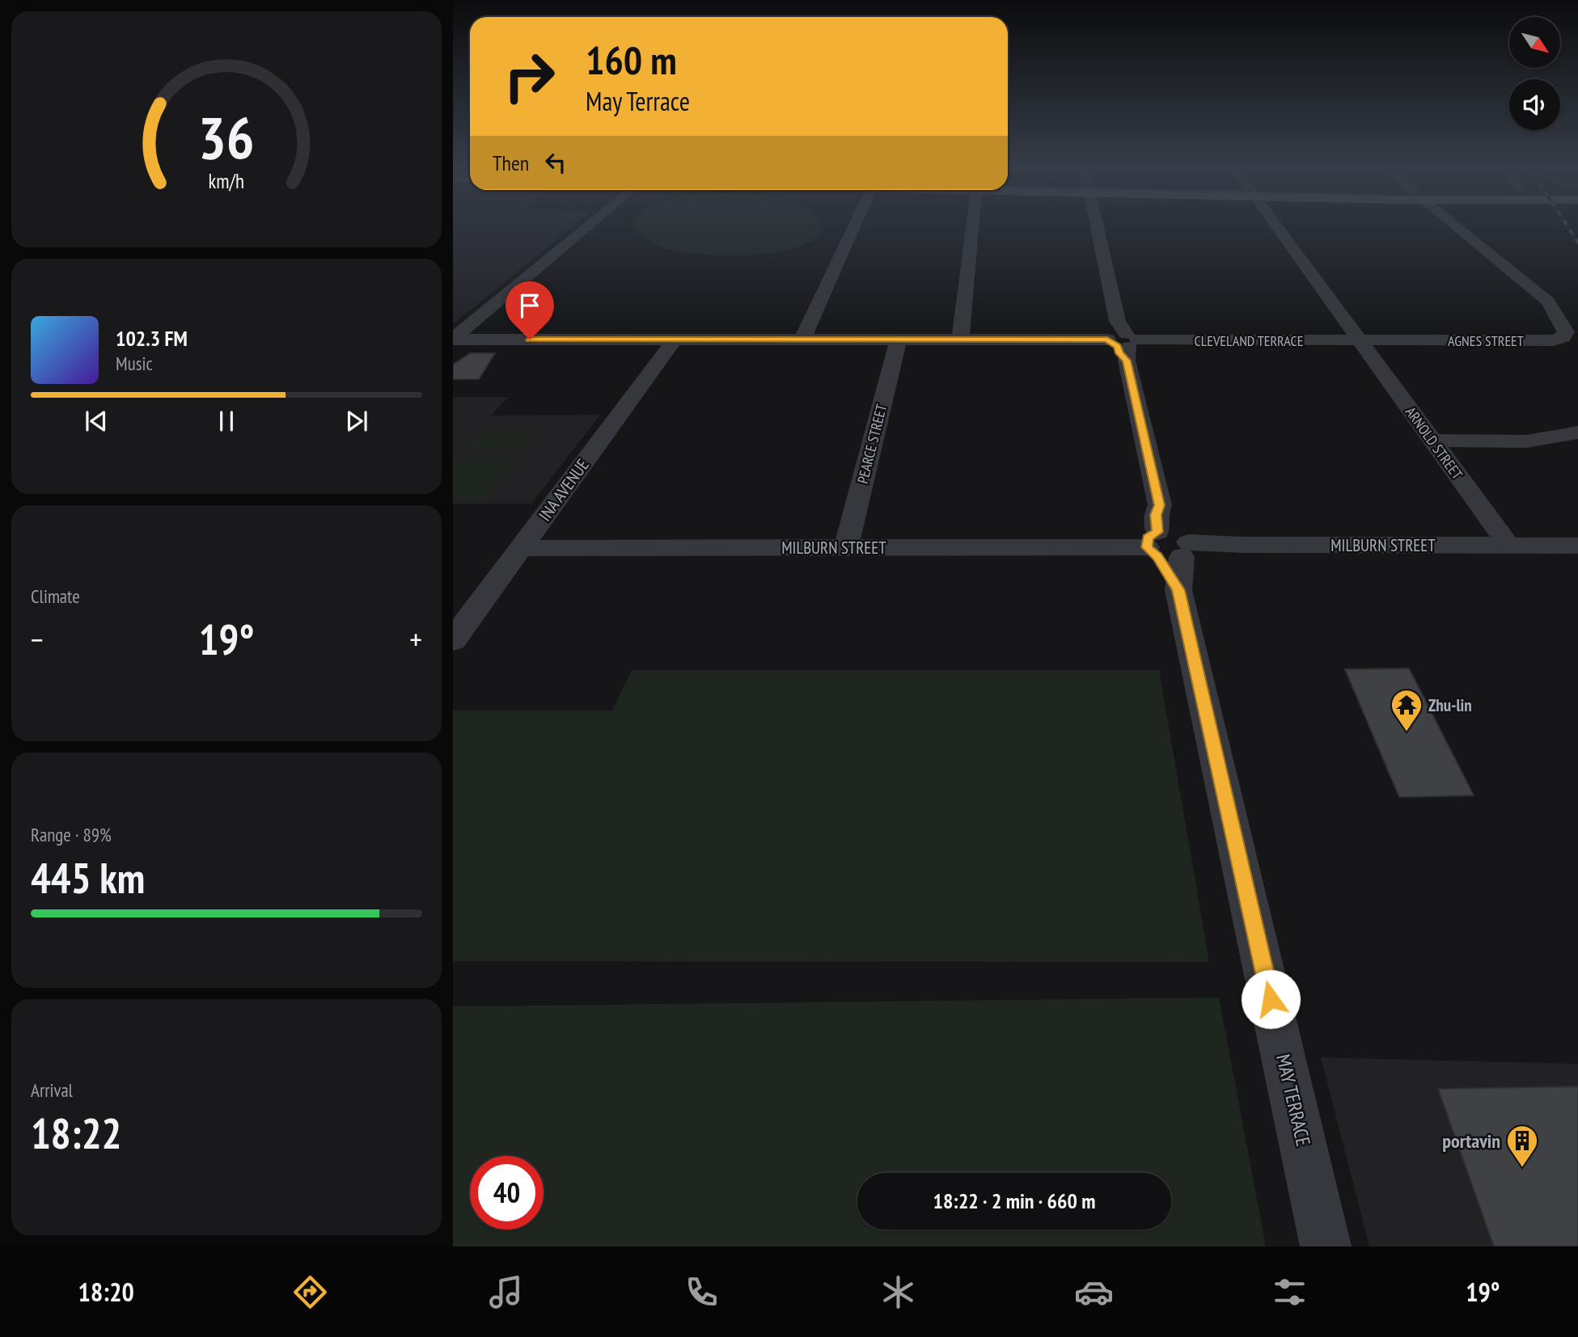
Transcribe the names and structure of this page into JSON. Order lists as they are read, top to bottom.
{
  "streets": {
    "street": [
      "CLEVELAND TERRACE",
      "AGNES STREET",
      "ARNOLD STREET",
      "PEARCE STREET",
      "INA AVENUE",
      "MILBURN STREET",
      "MAY TERRACE"
    ]
  },
  "crossings": [
    ["CLEVELAND TERRACE", "AGNES STREET"],
    ["CLEVELAND TERRACE", "ARNOLD STREET"],
    ["CLEVELAND TERRACE", "MAY TERRACE"],
    ["AGNES STREET", "ARNOLD STREET"],
    ["ARNOLD STREET", "MILBURN STREET"],
    ["PEARCE STREET", "MILBURN STREET"],
    ["INA AVENUE", "MILBURN STREET"],
    ["MILBURN STREET", "MAY TERRACE"]
  ],
  "places": {
    "temple": ["Zhu-lin"],
    "building": ["portavin"]
  },
  "north": "bottom right",
  "page": {
    "turn": ["160 m", "May Terrace"],
    "then": "Then",
    "song": ["102.3 FM", "Music"],
    "tile": [
      "Climate",
      ["Range · 89%", "445 km"],
      ["Arrival", "18:22"]
    ],
    "heat": ["−", "19°", "+"],
    "limit": "40",
    "trip": "18:22 · 2 min · 660 m",
    "tabs": ["18:20", "19°"],
    "gauge": ["36", "km/h"]
  }
}
